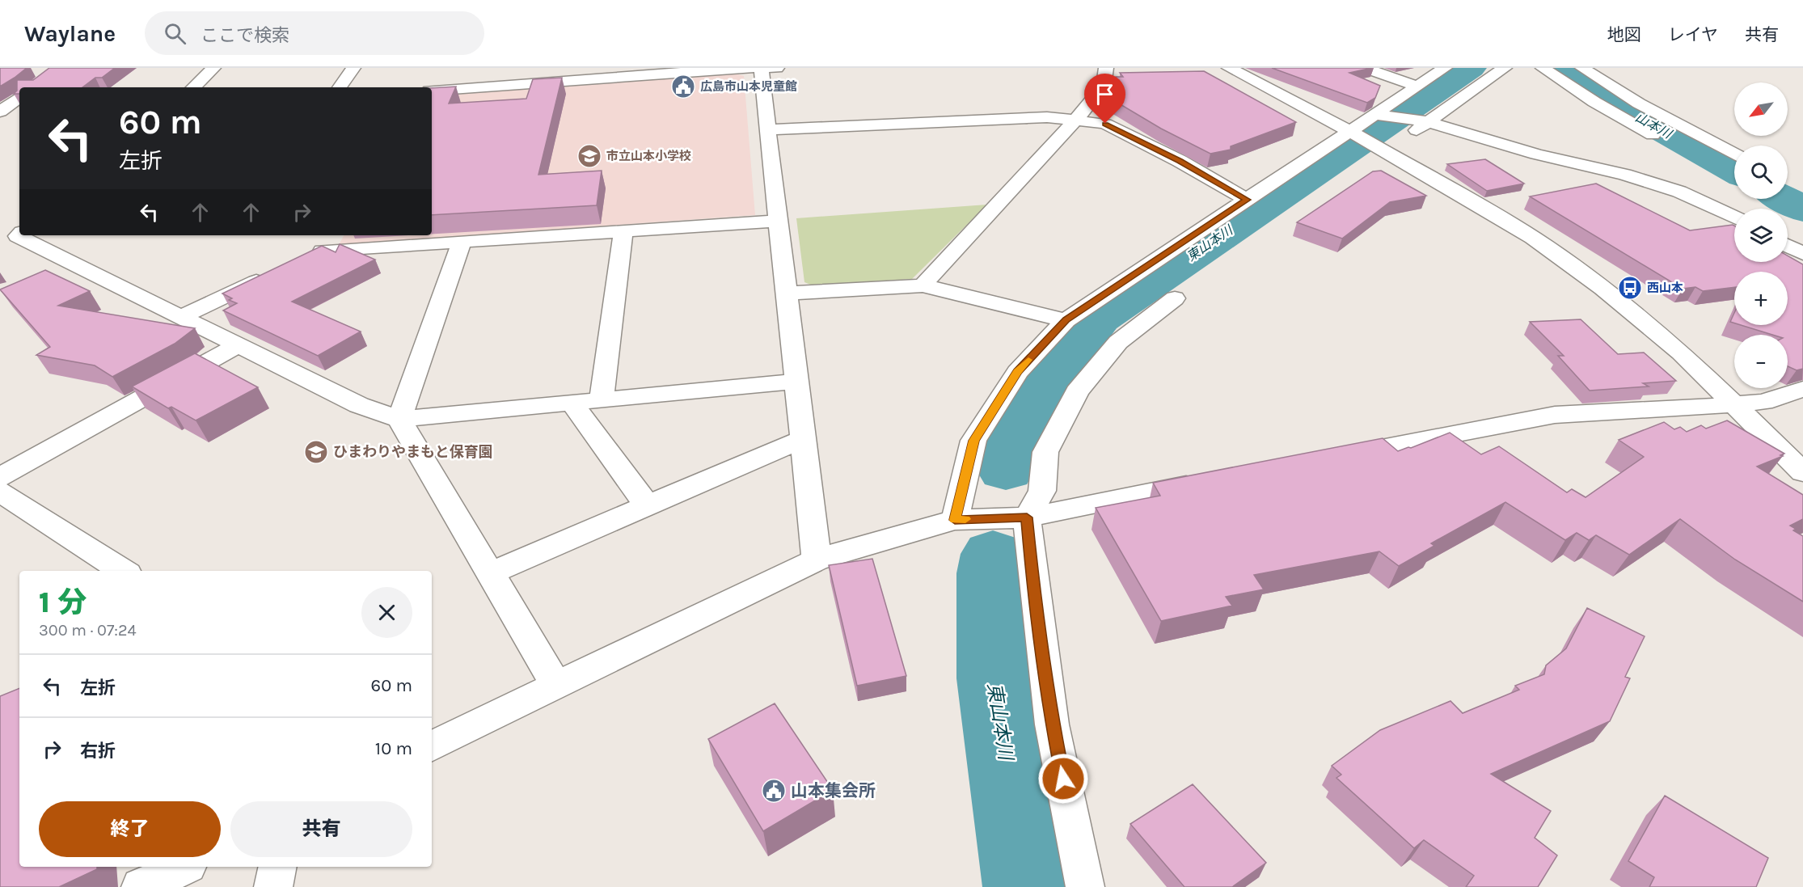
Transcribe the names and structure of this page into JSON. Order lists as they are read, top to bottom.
{
  "water": ["山本川", "東山本川"],
  "places": {
    "public building": ["広島市山本児童館", "山本集会所"],
    "school or university": ["市立山本小学校", "ひまわりやまもと保育園"],
    "bus stop": ["西山本"]
  },
  "north": "bottom left",
  "page": {
    "header": "Waylane",
    "search": "ここで検索",
    "nav": ["地図", "レイヤ", "共有"],
    "map_buttons": ["+", "−"],
    "turn": ["60 m", "左折"],
    "heading": ["1 分", "300 m · 07:24"],
    "list": [
      {
        "name": "左折",
        "value": "60 m"
      },
      {
        "name": "右折",
        "value": "10 m"
      }
    ],
    "buttons": ["終了", "共有"]
  }
}
